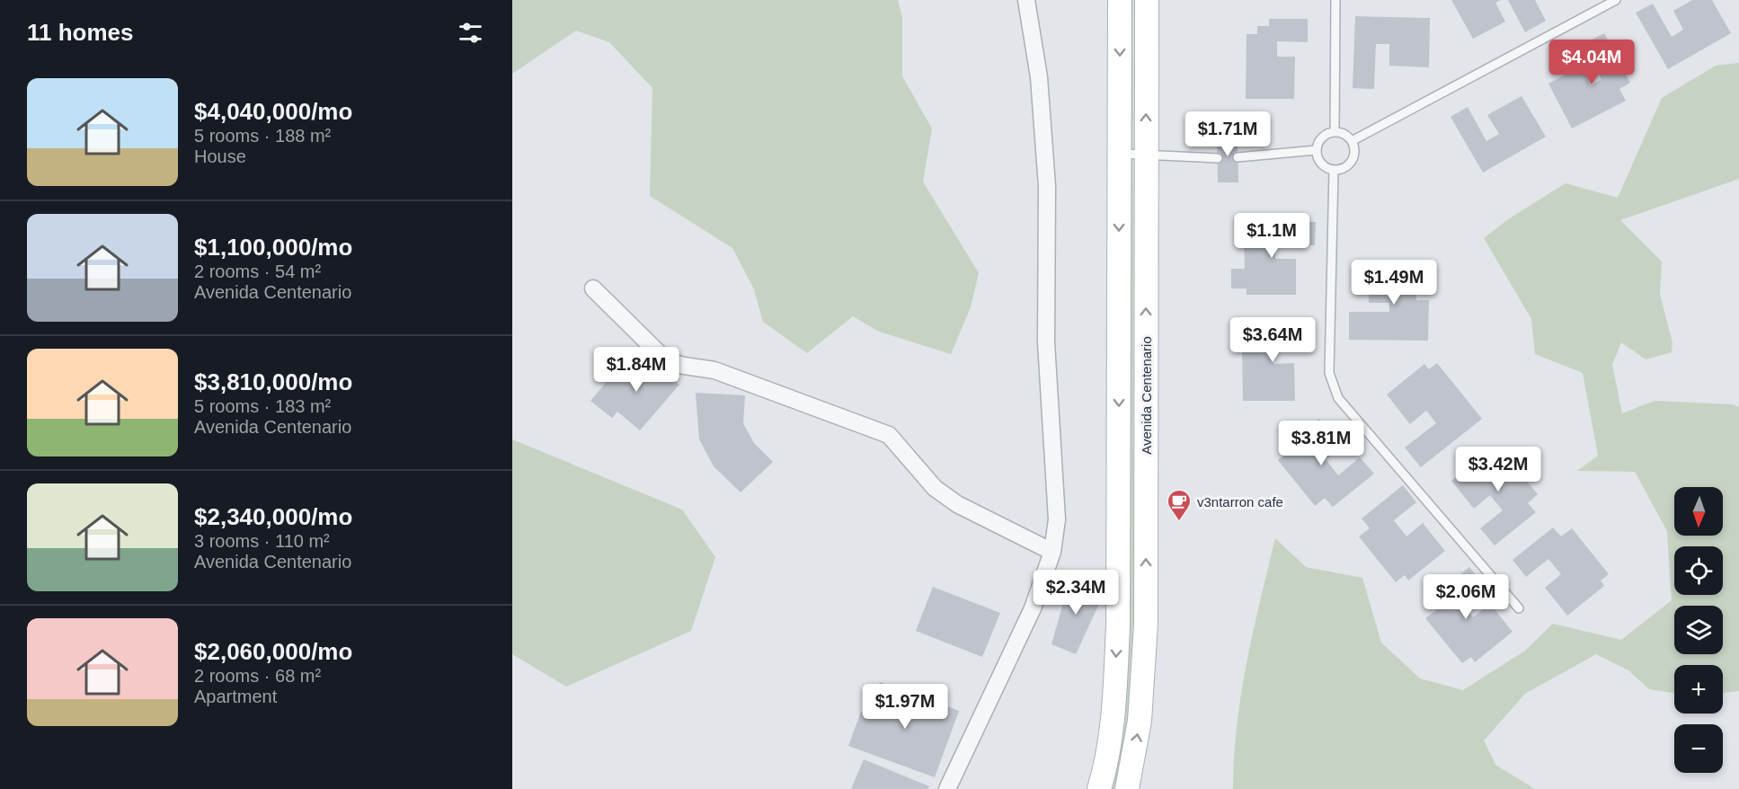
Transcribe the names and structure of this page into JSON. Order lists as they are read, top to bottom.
{
  "streets": {
    "main road": ["Avenida Centenario"]
  },
  "places": {
    "cafe": ["v3ntarron cafe"]
  },
  "north": "bottom",
  "page": {
    "heading": "11 homes",
    "price": [
      "$4.04M",
      "$1.71M",
      "$1.1M",
      "$1.49M",
      "$3.64M",
      "$1.84M",
      "$3.81M",
      "$3.42M",
      "$2.34M",
      "$2.06M",
      "$1.97M"
    ],
    "list": [
      {
        "name": "$4,040,000/mo",
        "note": "5 rooms · 188 m² · House"
      },
      {
        "name": "$1,100,000/mo",
        "note": "2 rooms · 54 m² · Avenida Centenario"
      },
      {
        "name": "$3,810,000/mo",
        "note": "5 rooms · 183 m² · Avenida Centenario"
      },
      {
        "name": "$2,340,000/mo",
        "note": "3 rooms · 110 m² · Avenida Centenario"
      },
      {
        "name": "$2,060,000/mo",
        "note": "2 rooms · 68 m² · Apartment"
      }
    ],
    "map_buttons": ["+", "−"]
  }
}
